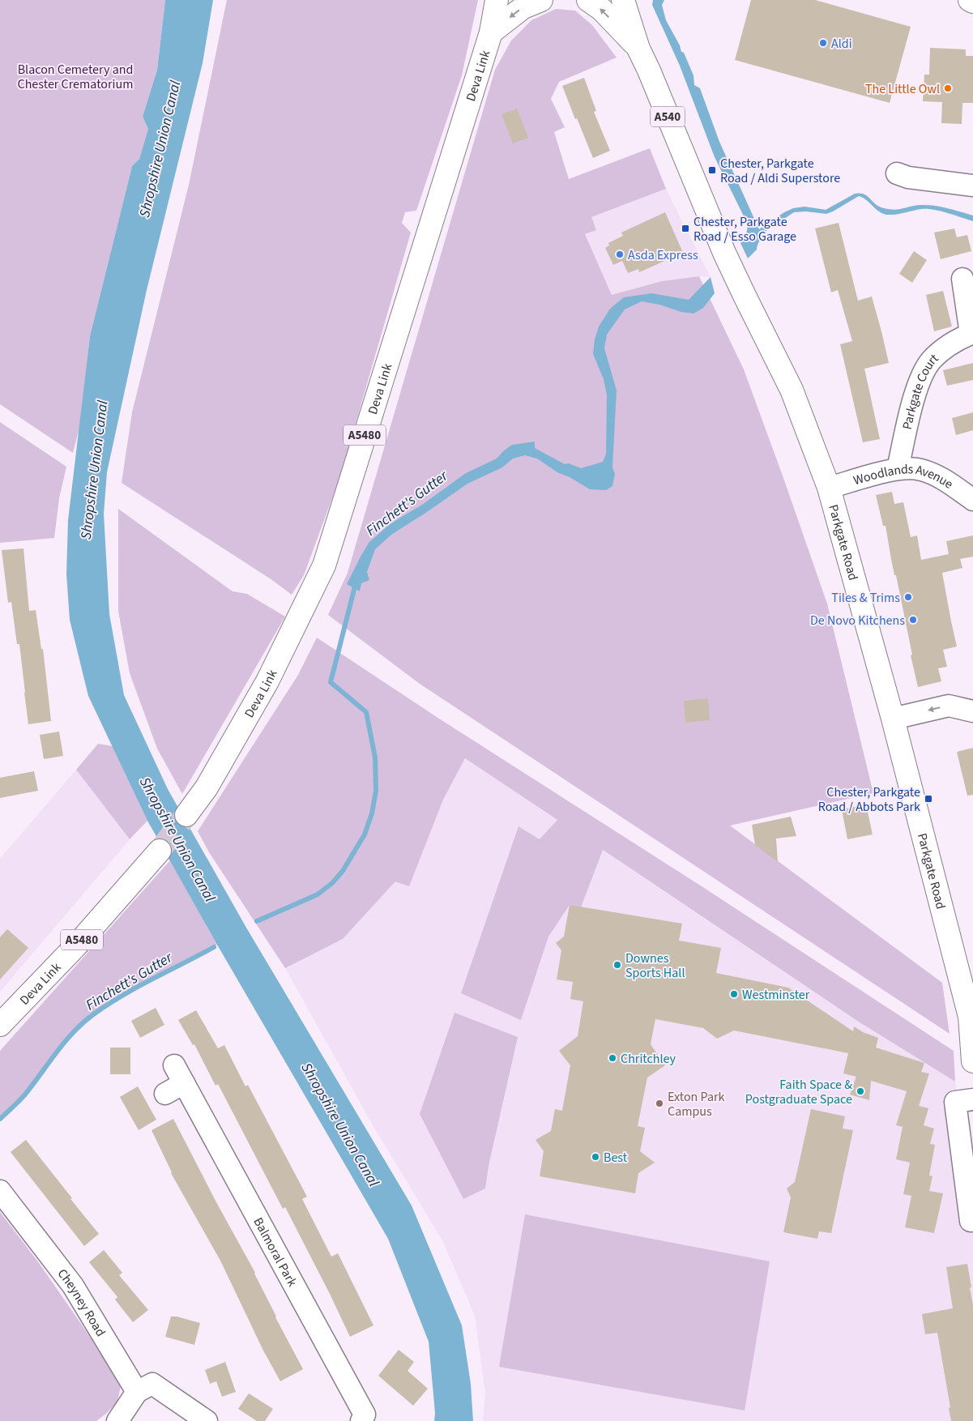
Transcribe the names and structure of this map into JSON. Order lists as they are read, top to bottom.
{
  "streets": {
    "main road": [
      "Deva Link",
      "A540",
      "A5480",
      "Parkgate Road"
    ],
    "street": [
      "Parkgate Court",
      "Woodlands Avenue",
      "Balmoral Park",
      "Cheyney Road"
    ]
  },
  "crossings": [
    ["Parkgate Court", "Woodlands Avenue"],
    ["Woodlands Avenue", "Parkgate Road"]
  ],
  "water": ["Shropshire Union Canal", "Finchett's Gutter"],
  "parks": ["Blacon Cemetery and Chester Crematorium"],
  "places": {
    "other": [
      "Aldi",
      "The Little Owl",
      "Asda Express",
      "Tiles & Trims",
      "De Novo Kitchens",
      "Downes Sports Hall",
      "Westminster",
      "Chritchley",
      "Faith Space & Postgraduate Space",
      "Exton Park Campus",
      "Best"
    ],
    "transit": ["Chester, Parkgate Road / Aldi Superstore", "Chester, Parkgate Road / Esso Garage", "Chester, Parkgate Road / Abbots Park"]
  }
}
